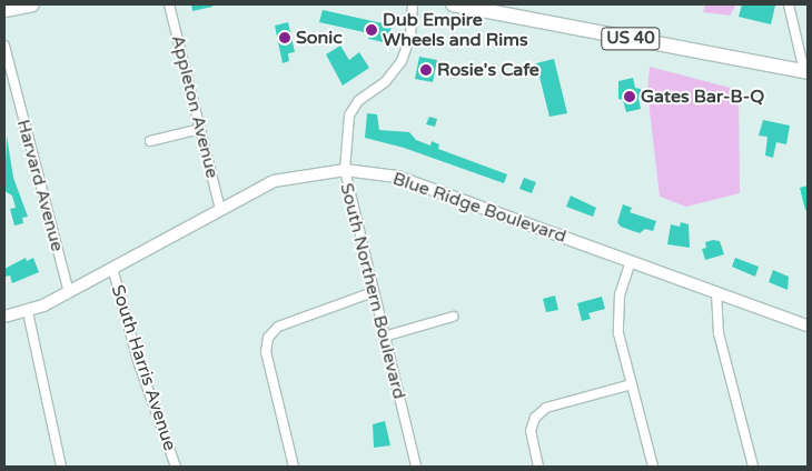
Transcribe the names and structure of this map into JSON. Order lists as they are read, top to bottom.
{
  "streets": {
    "main road": ["US 40"],
    "street": [
      "Appleton Avenue",
      "Harvard Avenue",
      "Blue Ridge Boulevard",
      "South Northern Boulevard",
      "South Harris Avenue"
    ]
  },
  "crossings": [
    ["Appleton Avenue", "Blue Ridge Boulevard"],
    ["Harvard Avenue", "Blue Ridge Boulevard"],
    ["Blue Ridge Boulevard", "South Northern Boulevard"],
    ["Blue Ridge Boulevard", "South Harris Avenue"]
  ],
  "places": [
    "Dub Empire Wheels and Rims",
    "Sonic",
    "Rosie's Cafe",
    "Gates Bar-B-Q"
  ]
}
